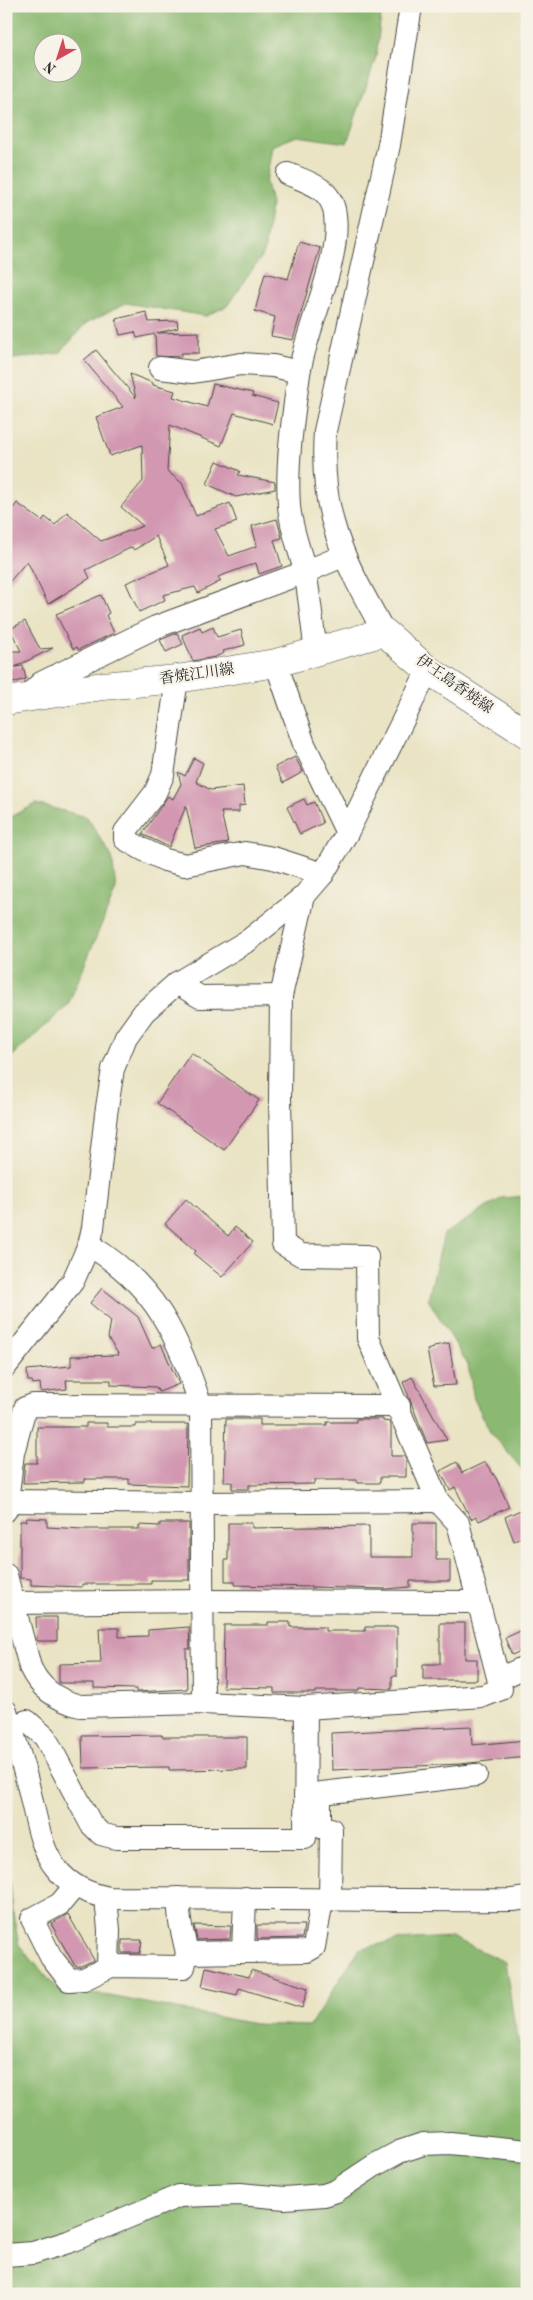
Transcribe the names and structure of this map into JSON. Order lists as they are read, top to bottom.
{
  "streets": {
    "main road": ["香焼江川線", "伊王島香焼線"]
  },
  "crossings": [
    ["香焼江川線", "伊王島香焼線"]
  ],
  "north": "bottom left"
}
